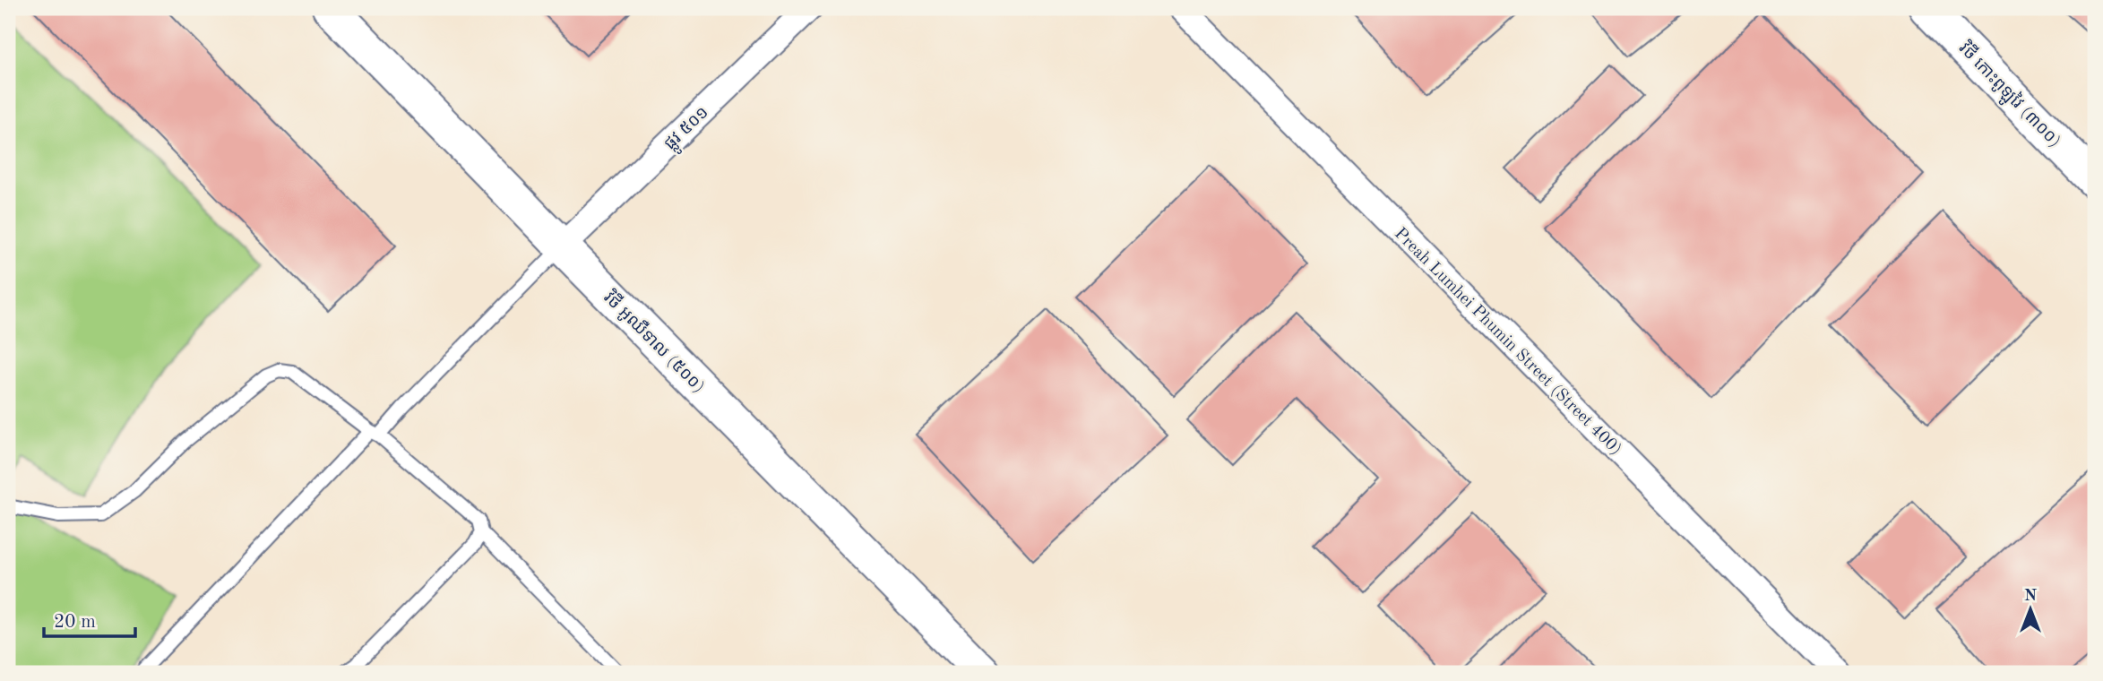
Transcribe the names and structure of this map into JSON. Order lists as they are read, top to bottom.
{
  "streets": {
    "street": [
      "វិថី កោះពូឡូវៃ (៣០០)",
      "ផ្លូវ ៥០១",
      "Preah Lumhei Phumin Street (Street 400)",
      "វិថី អូឈឺទាល (៥០០)"
    ]
  },
  "crossings": [
    ["ផ្លូវ ៥០១", "វិថី អូឈឺទាល (៥០០)"]
  ],
  "scale_bar": "20 m",
  "north": "top"
}
